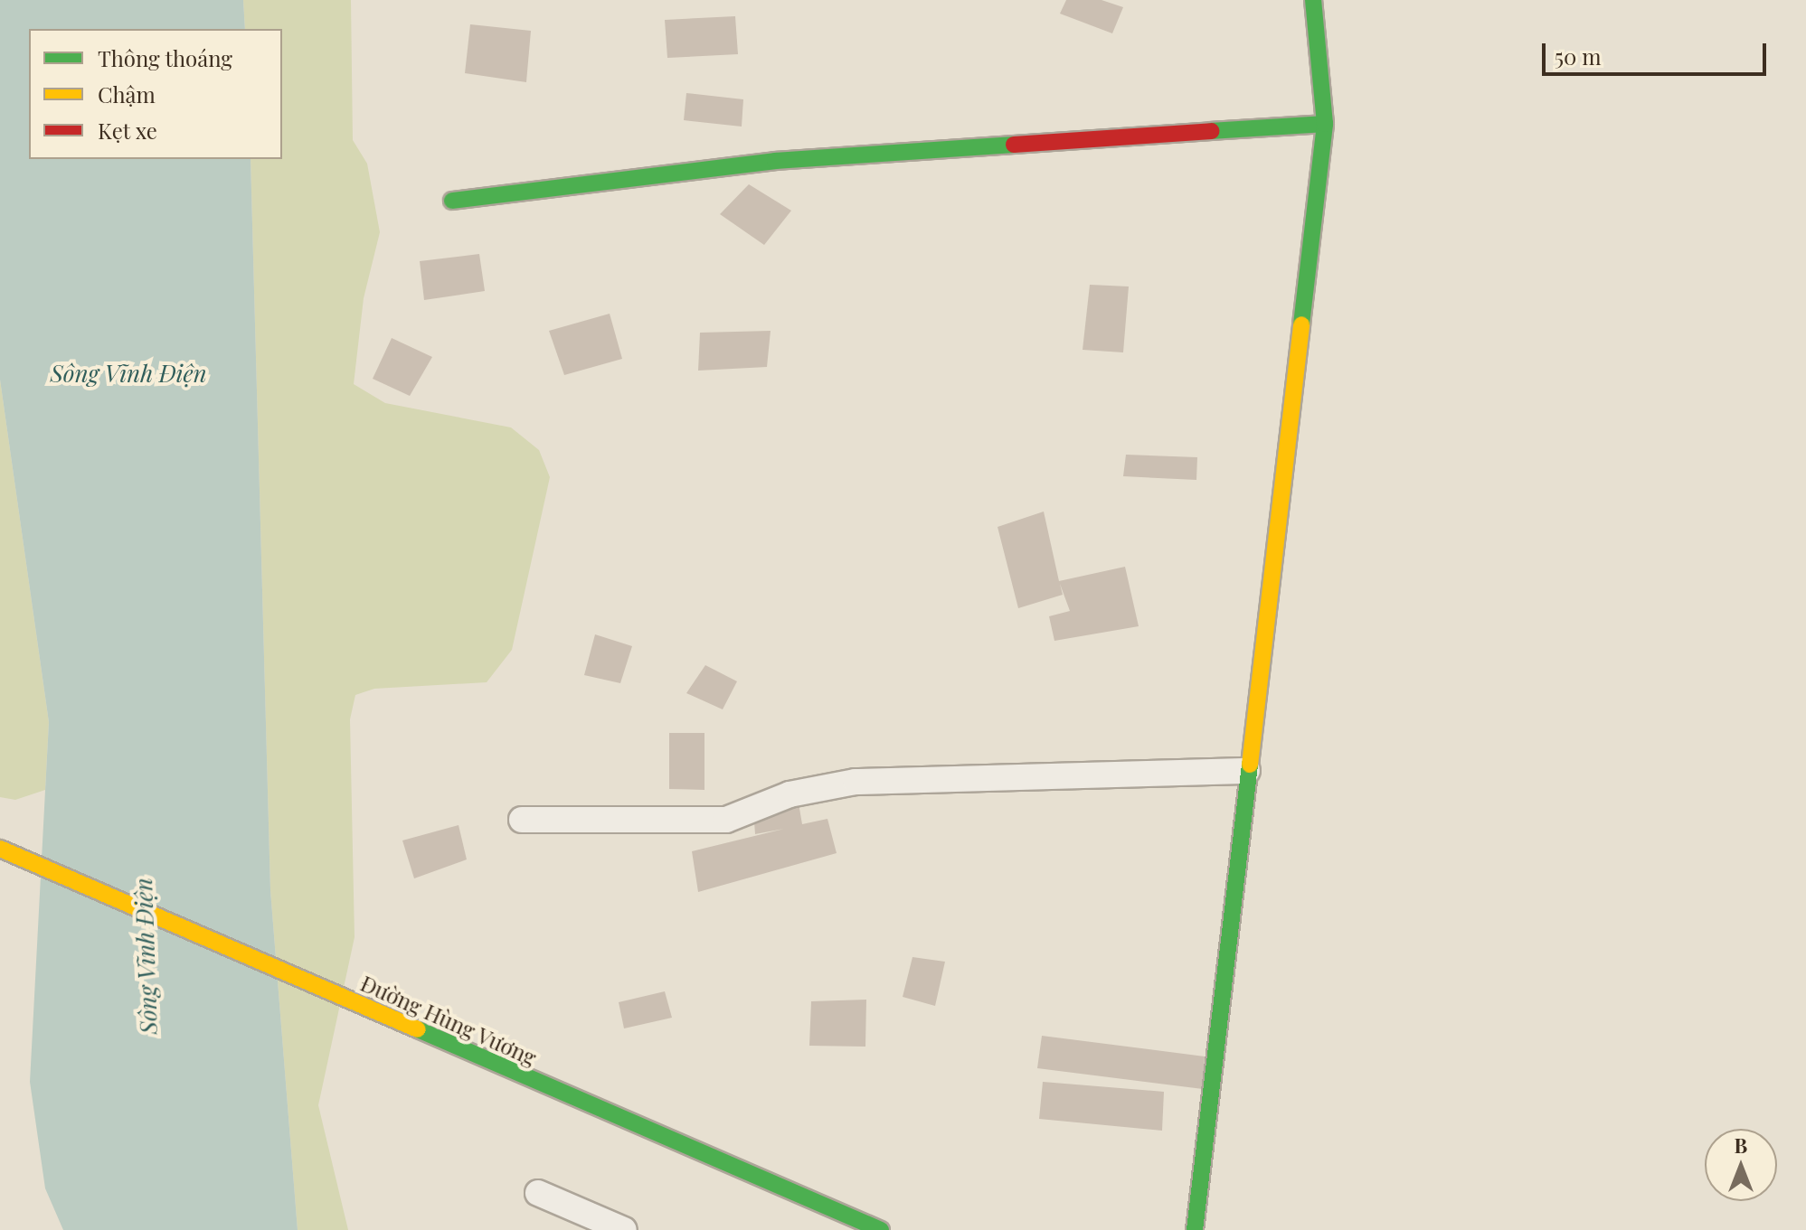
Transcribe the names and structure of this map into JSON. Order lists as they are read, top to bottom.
{
  "streets": {
    "main road": ["Đường Hùng Vương"]
  },
  "water": ["Sông Vĩnh Điện"],
  "legend": ["Thông thoáng", "Chậm", "Kẹt xe"],
  "scale_bar": "50 m",
  "north": "top"
}
